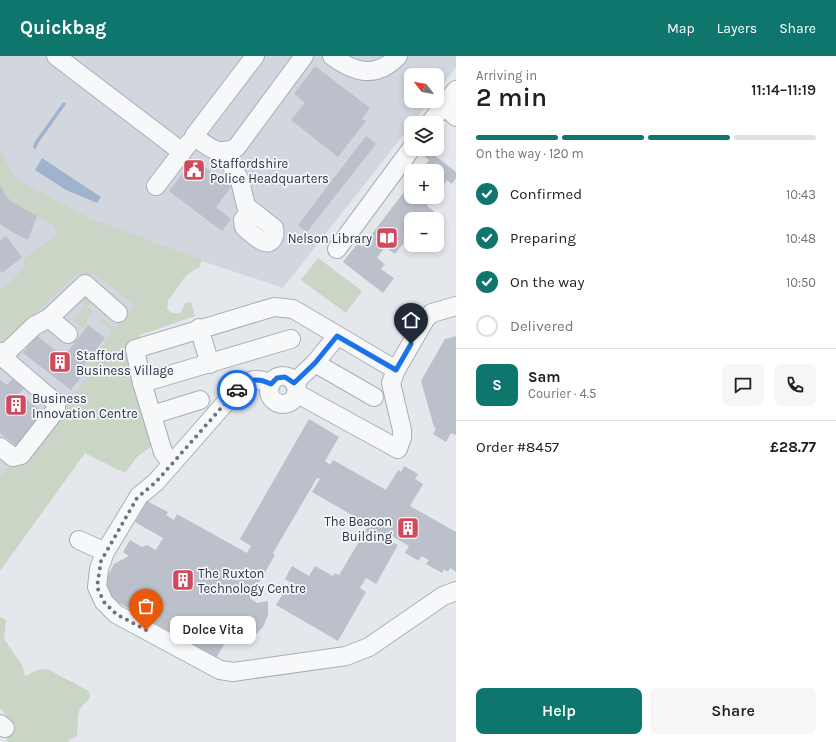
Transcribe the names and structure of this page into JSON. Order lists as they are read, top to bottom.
{
  "places": {
    "public building": ["Staffordshire Police Headquarters"],
    "library": ["Nelson Library"],
    "building": [
      "Stafford Business Village",
      "Business Innovation Centre",
      "The Beacon Building",
      "The Ruxton Technology Centre"
    ],
    "other": ["Dolce Vita"]
  },
  "north": "top left",
  "page": {
    "header": "Quickbag",
    "nav": ["Map", "Layers", "Share"],
    "heading": ["2 min", "Arriving in", "11:14–11:19"],
    "panel": [
      "Sam",
      "Courier · 4.5",
      "Order #8457",
      "£28.77"
    ],
    "map_buttons": ["+", "−"],
    "bar": "On the way · 120 m",
    "list": [
      ["Confirmed", "10:43"],
      ["Preparing", "10:48"],
      ["On the way", "10:50"],
      "Delivered"
    ],
    "round": "S",
    "bubble": "Dolce Vita",
    "buttons": ["Help", "Share"]
  }
}
